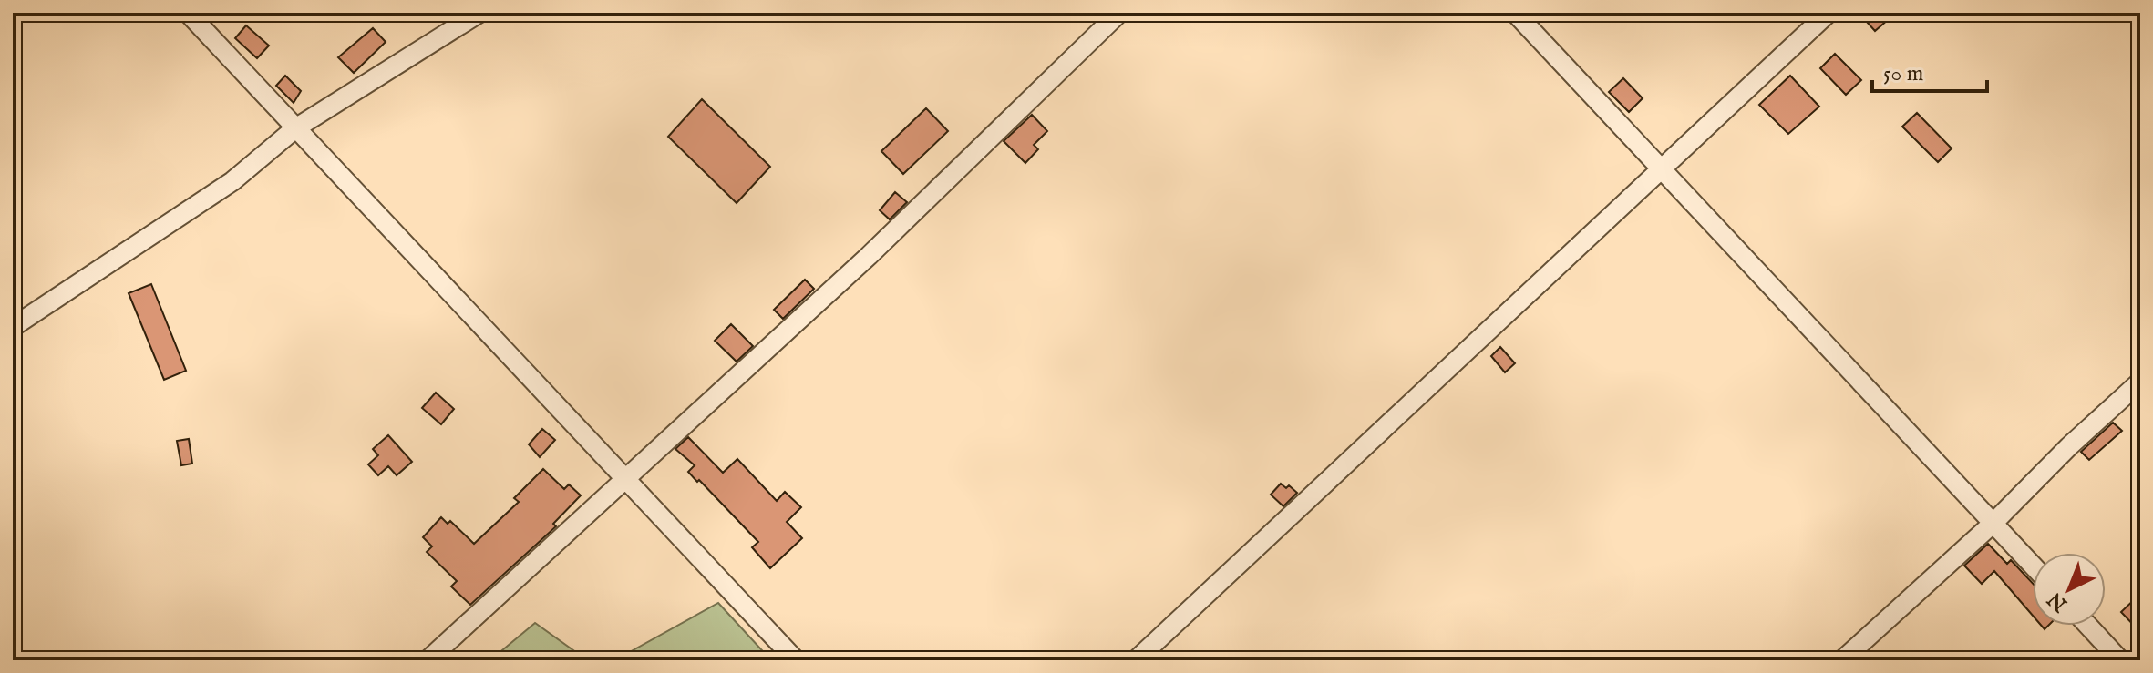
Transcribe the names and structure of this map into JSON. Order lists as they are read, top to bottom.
{
  "scale_bar": "50 m",
  "north": "bottom left"
}
